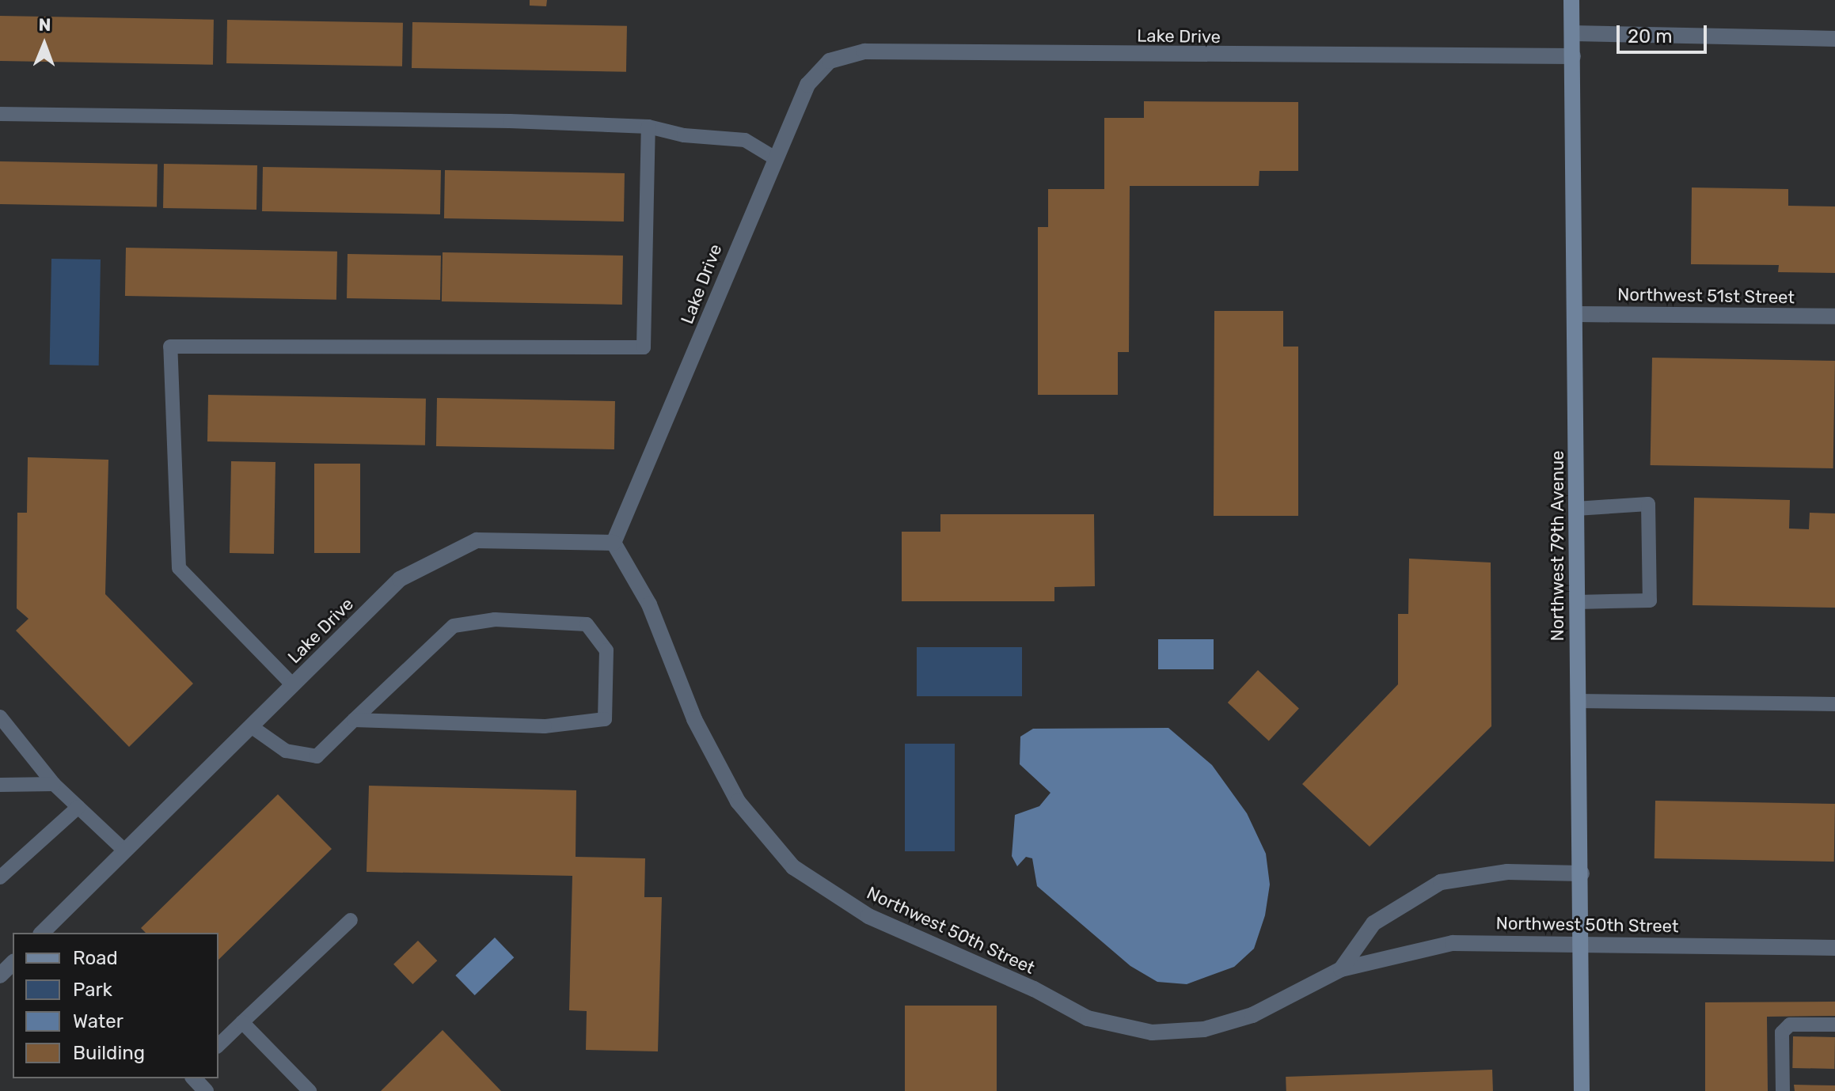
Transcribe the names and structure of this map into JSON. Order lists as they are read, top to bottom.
{
  "streets": {
    "main road": ["Northwest 79th Avenue"],
    "street": ["Lake Drive", "Northwest 51st Street", "Northwest 50th Street"]
  },
  "crossings": [
    ["Lake Drive", "Northwest 79th Avenue"],
    ["Lake Drive", "Northwest 50th Street"],
    ["Northwest 51st Street", "Northwest 79th Avenue"],
    ["Northwest 79th Avenue", "Northwest 50th Street"]
  ],
  "legend": [
    "Road",
    "Park",
    "Water",
    "Building"
  ],
  "scale_bar": "20 m",
  "north": "top"
}
